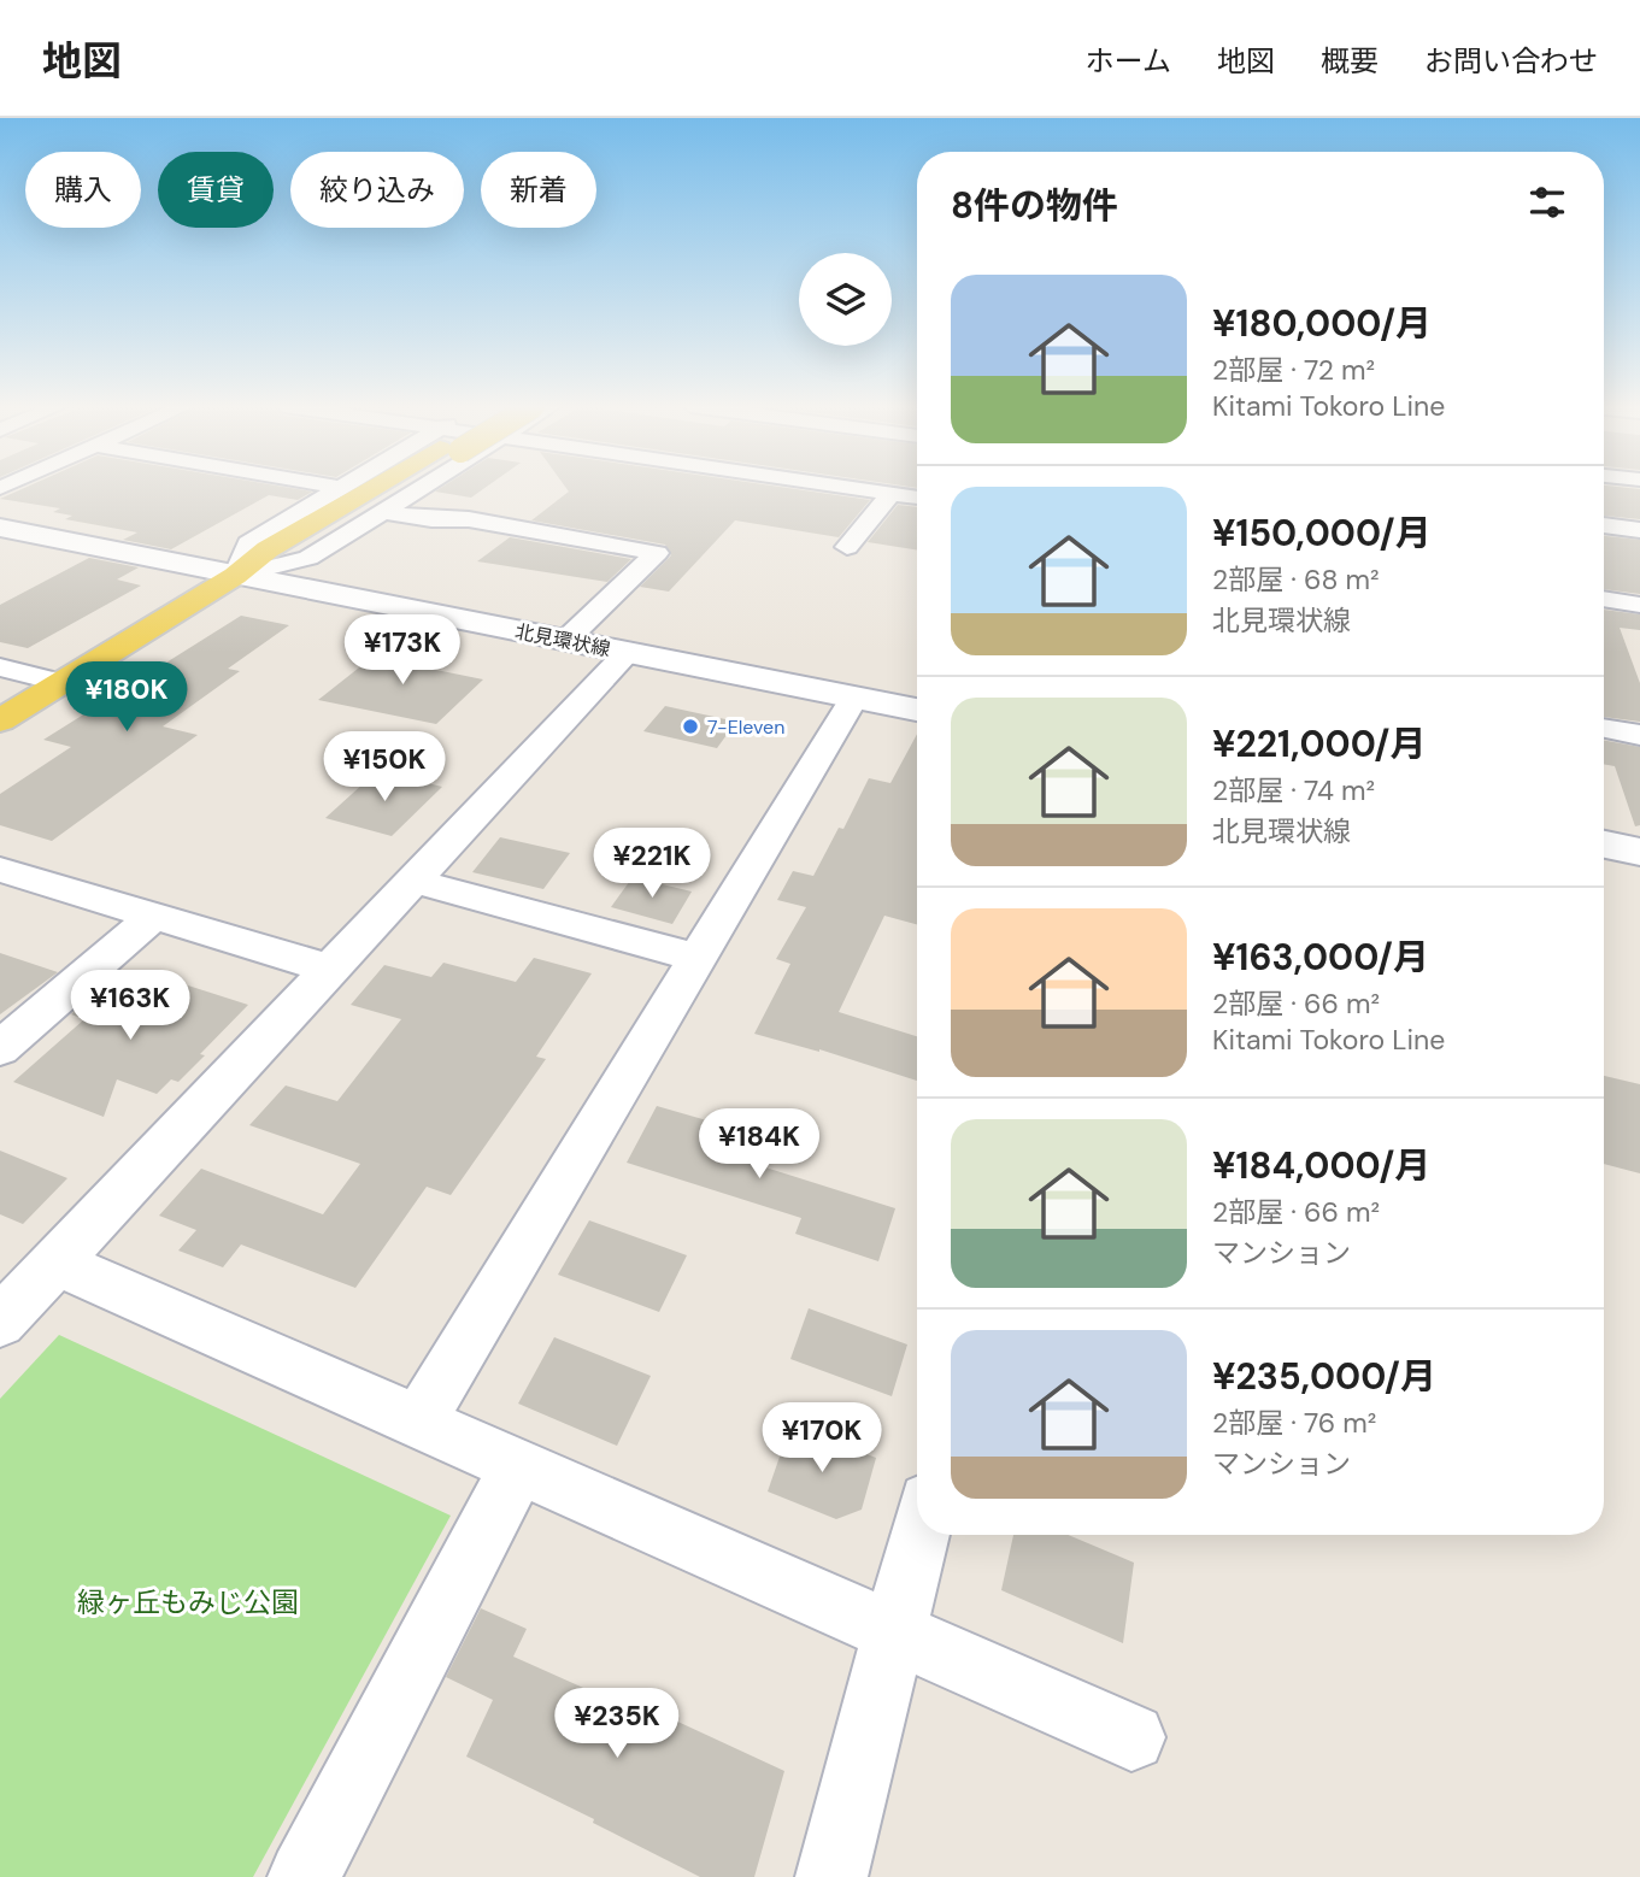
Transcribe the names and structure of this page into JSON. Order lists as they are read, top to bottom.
{
  "streets": {
    "main road": ["北見環状線"]
  },
  "parks": ["緑ヶ丘もみじ公園"],
  "places": ["7-Eleven"],
  "page": {
    "header": "地図",
    "nav": [
      "ホーム",
      "地図",
      "概要",
      "お問い合わせ"
    ],
    "chip": [
      "購入",
      "賃貸",
      "絞り込み",
      "新着"
    ],
    "heading": "8件の物件",
    "list": [
      {
        "name": "¥180,000/月",
        "note": "2部屋 · 72 m² · Kitami Tokoro Line"
      },
      {
        "name": "¥150,000/月",
        "note": "2部屋 · 68 m² · 北見環状線"
      },
      {
        "name": "¥221,000/月",
        "note": "2部屋 · 74 m² · 北見環状線"
      },
      {
        "name": "¥163,000/月",
        "note": "2部屋 · 66 m² · Kitami Tokoro Line"
      },
      {
        "name": "¥184,000/月",
        "note": "2部屋 · 66 m² · マンション"
      },
      {
        "name": "¥235,000/月",
        "note": "2部屋 · 76 m² · マンション"
      }
    ],
    "price": [
      "¥173K",
      "¥180K",
      "¥150K",
      "¥221K",
      "¥163K",
      "¥184K",
      "¥170K",
      "¥235K"
    ]
  }
}
